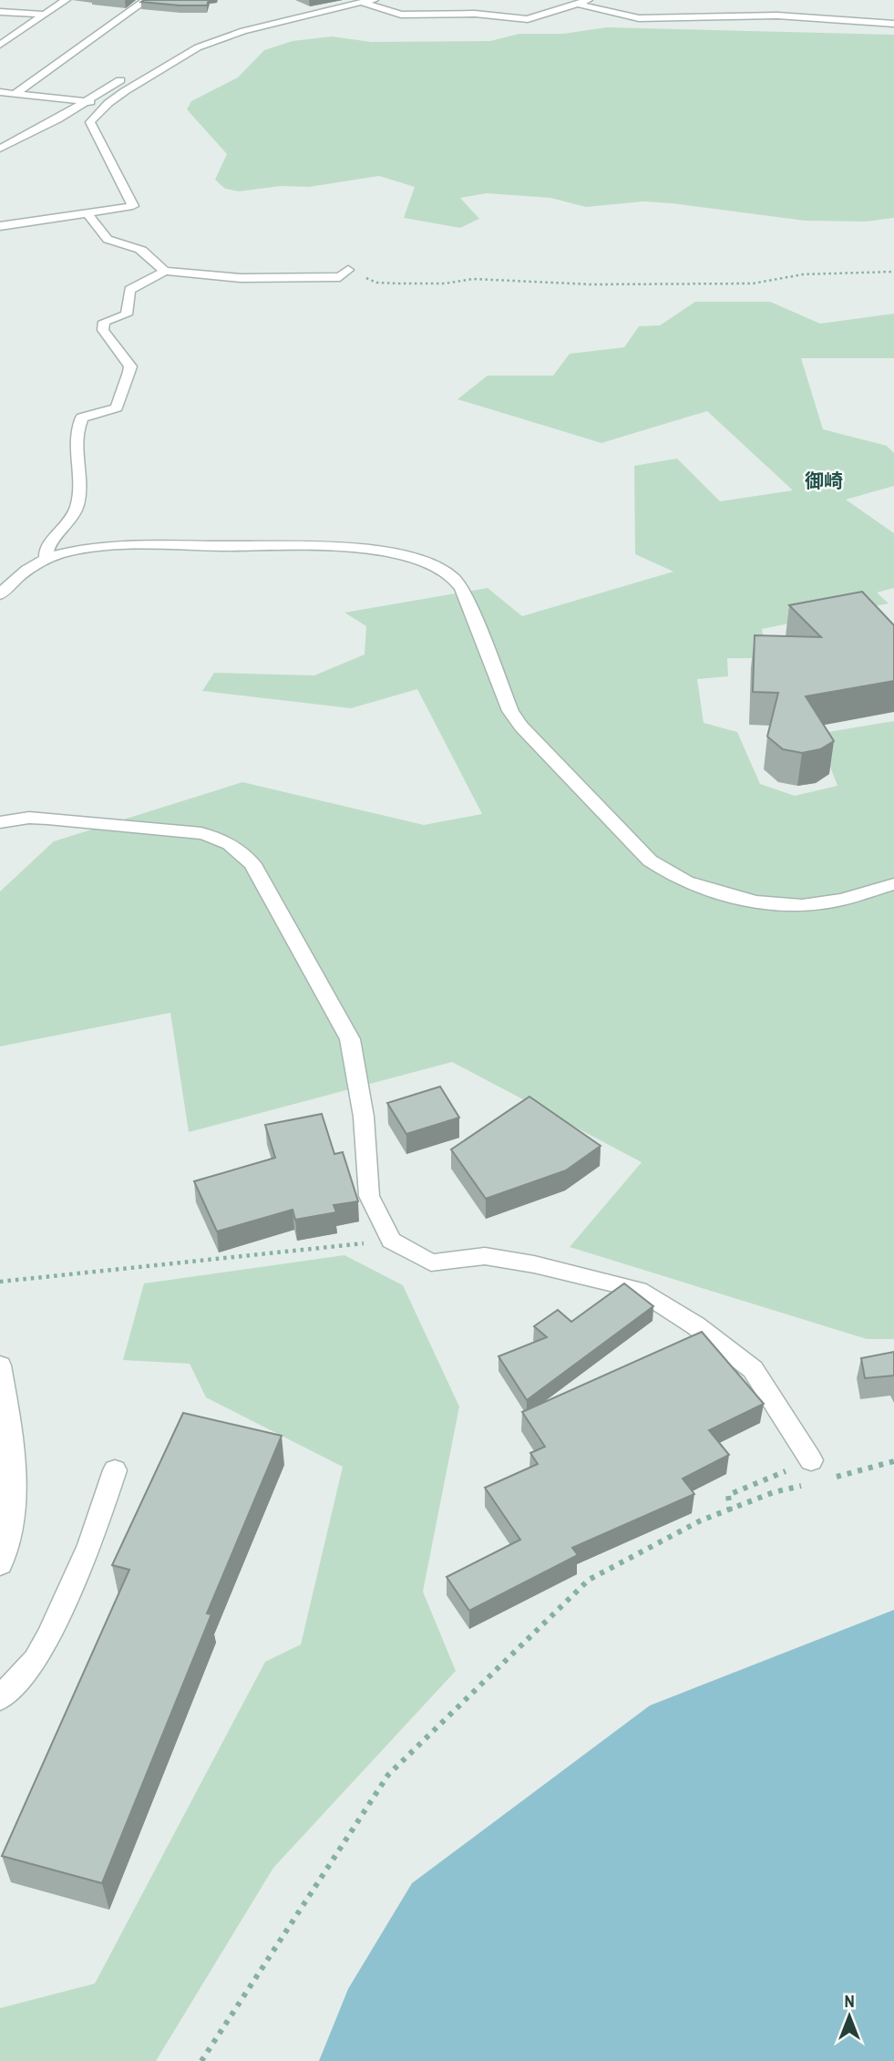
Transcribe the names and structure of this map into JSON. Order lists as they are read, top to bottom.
{
  "districts": ["御崎"],
  "north": "top"
}
